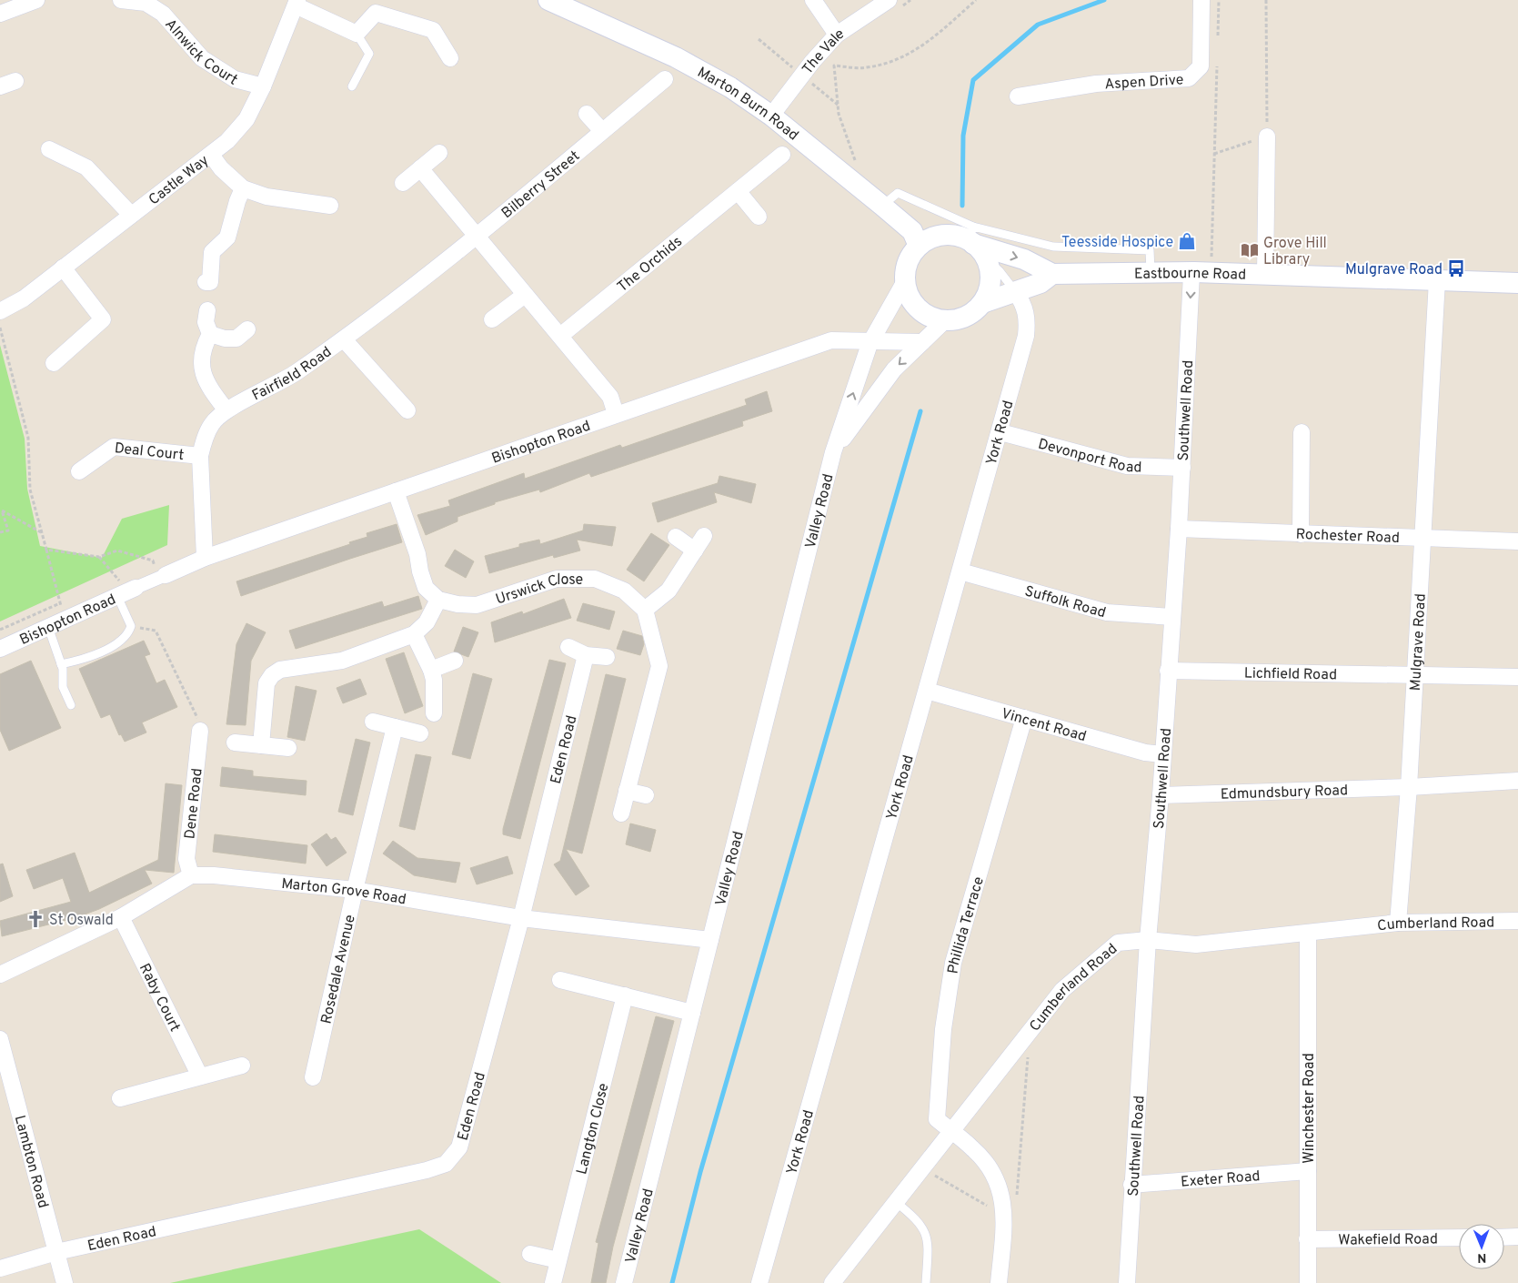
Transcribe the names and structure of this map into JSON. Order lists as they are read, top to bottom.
{
  "streets": {
    "street": [
      "Alnwick Court",
      "The Vale",
      "Aspen Drive",
      "Marton Burn Road",
      "Castle Way",
      "Bilberry Street",
      "The Orchids",
      "Eastbourne Road",
      "Fairfield Road",
      "Southwell Road",
      "York Road",
      "Bishopton Road",
      "Deal Court",
      "Devonport Road",
      "Valley Road",
      "Rochester Road",
      "Urswick Close",
      "Suffolk Road",
      "Mulgrave Road",
      "Lichfield Road",
      "Vincent Road",
      "Eden Road",
      "Edmundsbury Road",
      "Dene Road",
      "Marton Grove Road",
      "Cumberland Road",
      "Phillida Terrace",
      "Rosedale Avenue",
      "Raby Court",
      "Winchester Road",
      "Langton Close",
      "Lambton Road",
      "Exeter Road",
      "Wakefield Road"
    ]
  },
  "crossings": [
    ["Alnwick Court", "Castle Way"],
    ["The Vale", "Marton Burn Road"],
    ["Marton Burn Road", "Valley Road"],
    ["Bilberry Street", "Fairfield Road"],
    ["Eastbourne Road", "Southwell Road"],
    ["Eastbourne Road", "Mulgrave Road"],
    ["Fairfield Road", "Bishopton Road"],
    ["Fairfield Road", "Deal Court"],
    ["Southwell Road", "Devonport Road"],
    ["Southwell Road", "Rochester Road"],
    ["Southwell Road", "Suffolk Road"],
    ["Southwell Road", "Lichfield Road"],
    ["Southwell Road", "Vincent Road"],
    ["Southwell Road", "Edmundsbury Road"],
    ["Southwell Road", "Cumberland Road"],
    ["Southwell Road", "Exeter Road"],
    ["York Road", "Devonport Road"],
    ["York Road", "Suffolk Road"],
    ["York Road", "Vincent Road"],
    ["Bishopton Road", "Valley Road"],
    ["Valley Road", "Marton Grove Road"],
    ["Rochester Road", "Mulgrave Road"],
    ["Mulgrave Road", "Lichfield Road"],
    ["Mulgrave Road", "Edmundsbury Road"],
    ["Mulgrave Road", "Cumberland Road"],
    ["Vincent Road", "Phillida Terrace"],
    ["Eden Road", "Marton Grove Road"],
    ["Eden Road", "Lambton Road"],
    ["Dene Road", "Marton Grove Road"],
    ["Marton Grove Road", "Rosedale Avenue"],
    ["Cumberland Road", "Phillida Terrace"],
    ["Cumberland Road", "Winchester Road"],
    ["Winchester Road", "Exeter Road"],
    ["Winchester Road", "Wakefield Road"]
  ],
  "places": {
    "shop": ["Teesside Hospice"],
    "library": ["Grove Hill Library"],
    "bus stop": ["Mulgrave Road"],
    "church": ["St Oswald"]
  },
  "north": "bottom"
}
